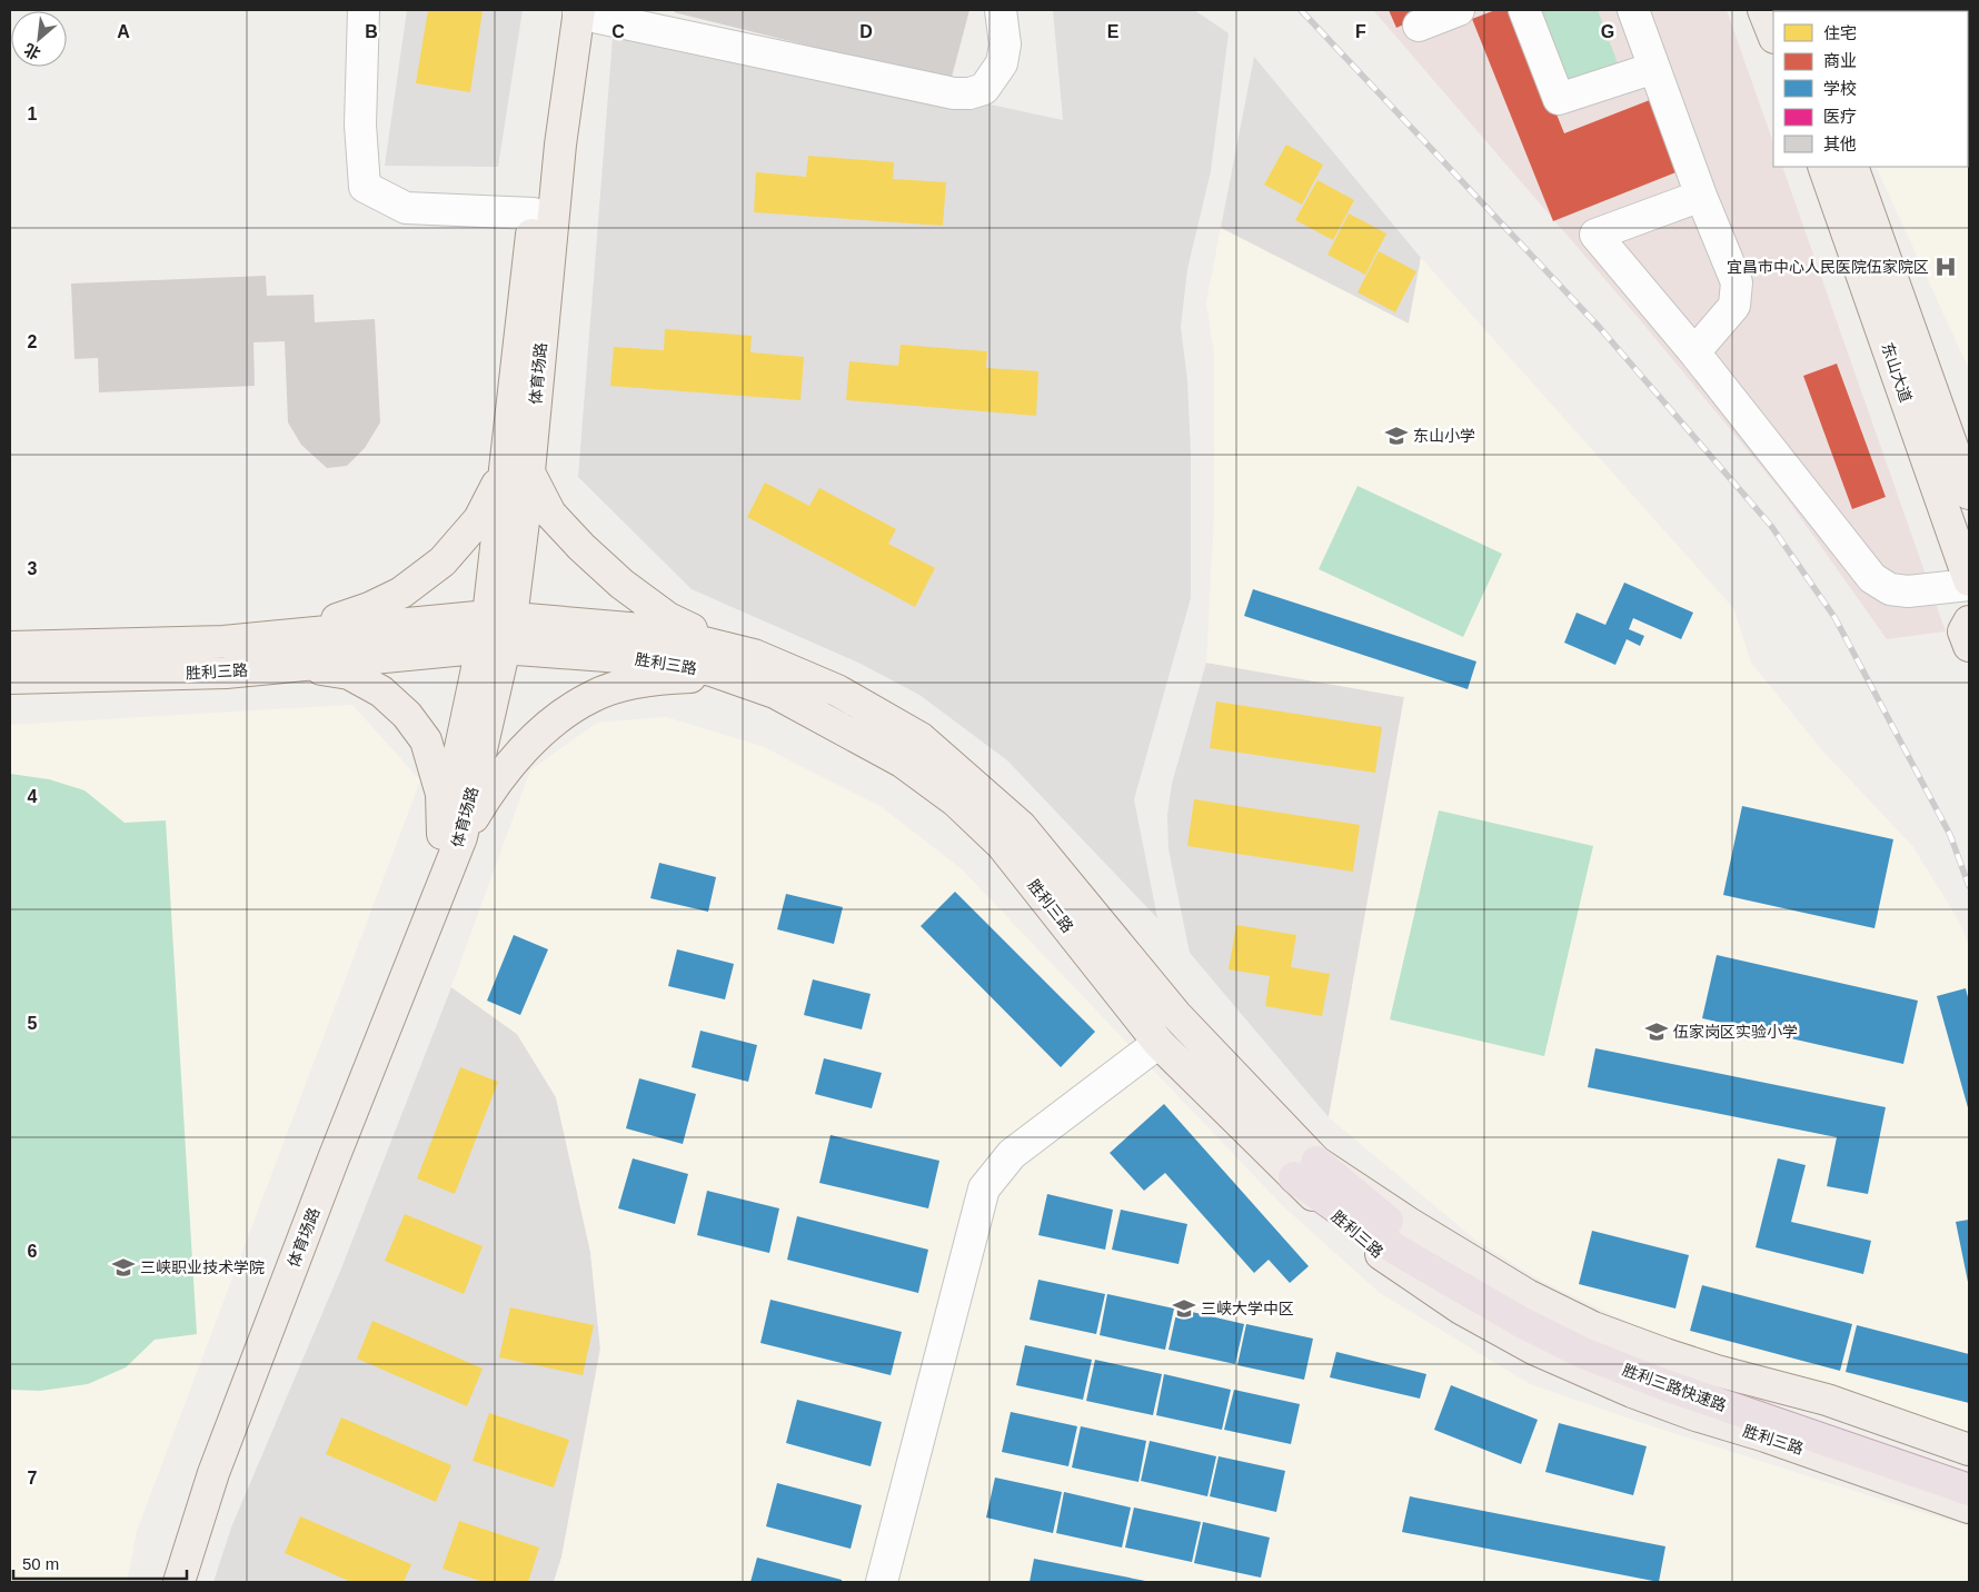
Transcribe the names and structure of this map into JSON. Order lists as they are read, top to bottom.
{
  "streets": {
    "highway": ["胜利三路快速路"],
    "main road": ["东山大道", "体育场路", "胜利三路"]
  },
  "crossings": [
    ["体育场路", "胜利三路"]
  ],
  "places": {
    "hospital": ["宜昌市中心人民医院伍家院区"],
    "school or university": [
      "东山小学",
      "伍家岗区实验小学",
      "三峡职业技术学院",
      "三峡大学中区"
    ]
  },
  "legend": [
    "住宅",
    "商业",
    "学校",
    "医疗",
    "其他"
  ],
  "scale_bar": "50 m",
  "north": "bottom left",
  "grid": {
    "columns": [
      "A",
      "B",
      "C",
      "D",
      "E",
      "F",
      "G"
    ],
    "rows": [
      "1",
      "2",
      "3",
      "4",
      "5",
      "6",
      "7"
    ]
  }
}
